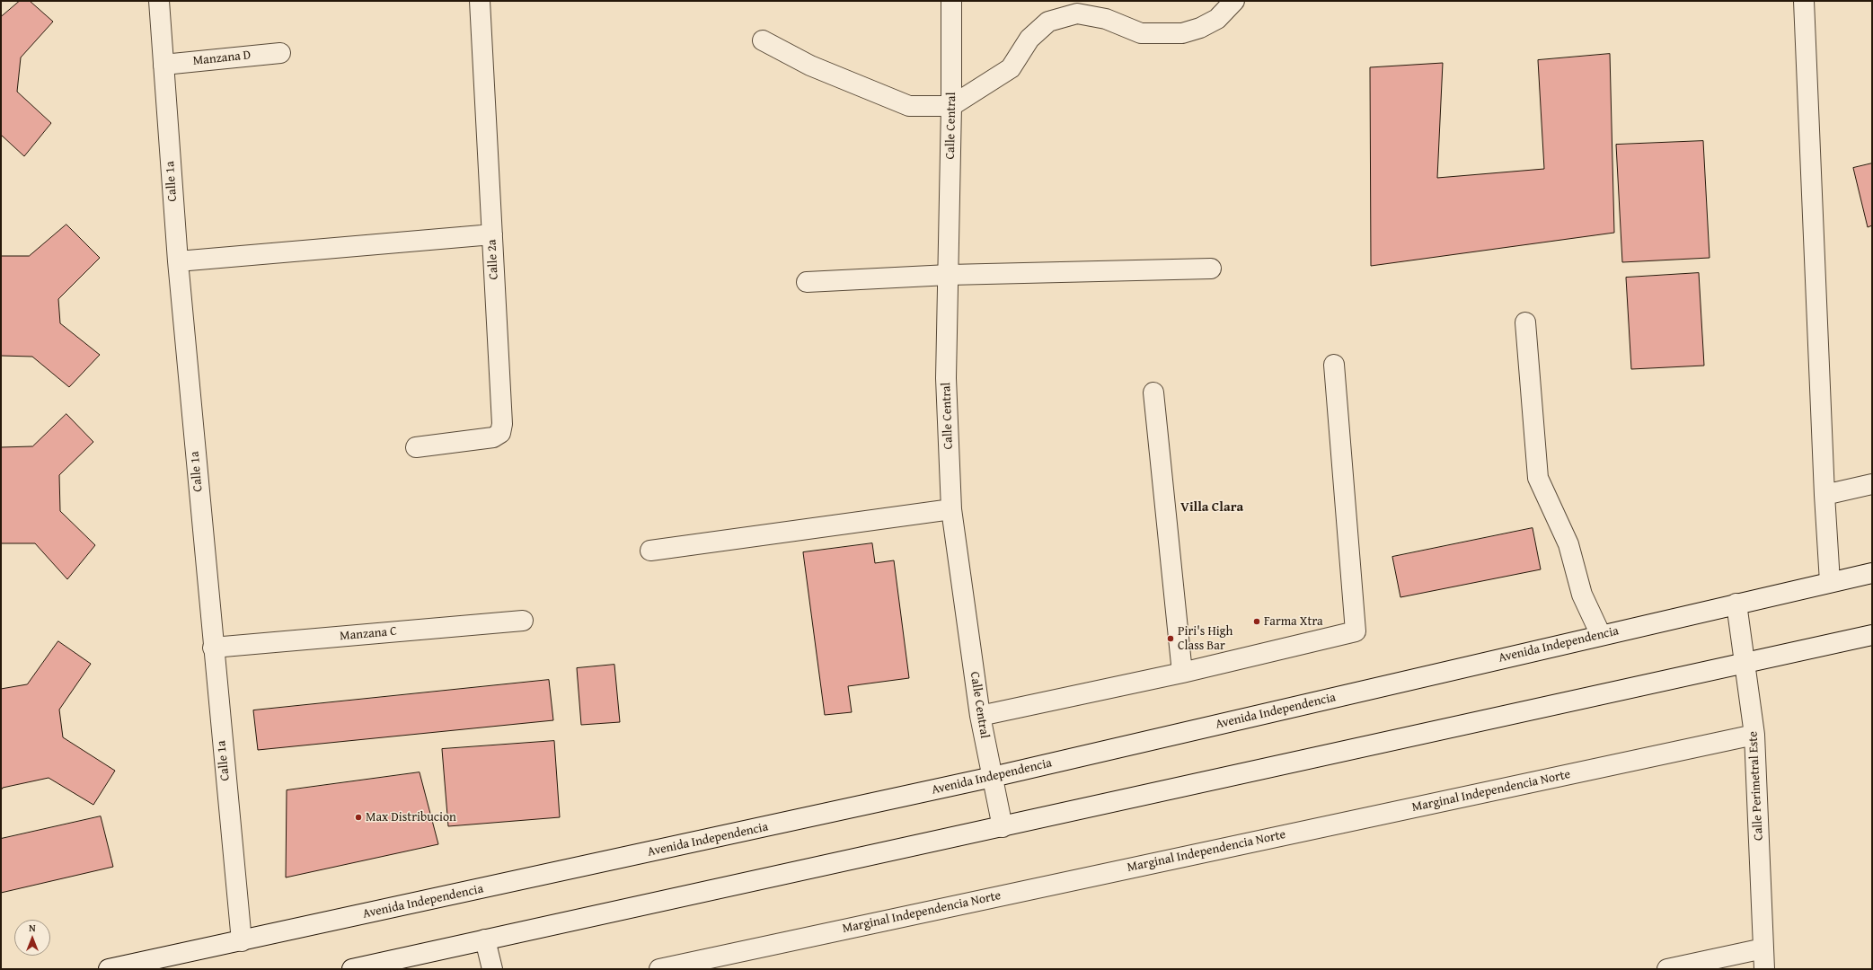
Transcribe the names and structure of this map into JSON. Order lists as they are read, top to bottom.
{
  "streets": {
    "street": [
      "Manzana D",
      "Calle Central",
      "Calle 1a",
      "Calle 2a",
      "Manzana C",
      "Avenida Independencia",
      "Calle Perimetral Este",
      "Marginal Independencia Norte"
    ]
  },
  "crossings": [
    ["Manzana D", "Calle 1a"],
    ["Calle Central", "Avenida Independencia"],
    ["Calle 1a", "Manzana C"],
    ["Calle 1a", "Avenida Independencia"],
    ["Avenida Independencia", "Calle Perimetral Este"],
    ["Calle Perimetral Este", "Marginal Independencia Norte"]
  ],
  "districts": ["Villa Clara"],
  "places": ["Farma Xtra", "Piri's High Class Bar", "Max Distribucion"],
  "north": "top"
}
